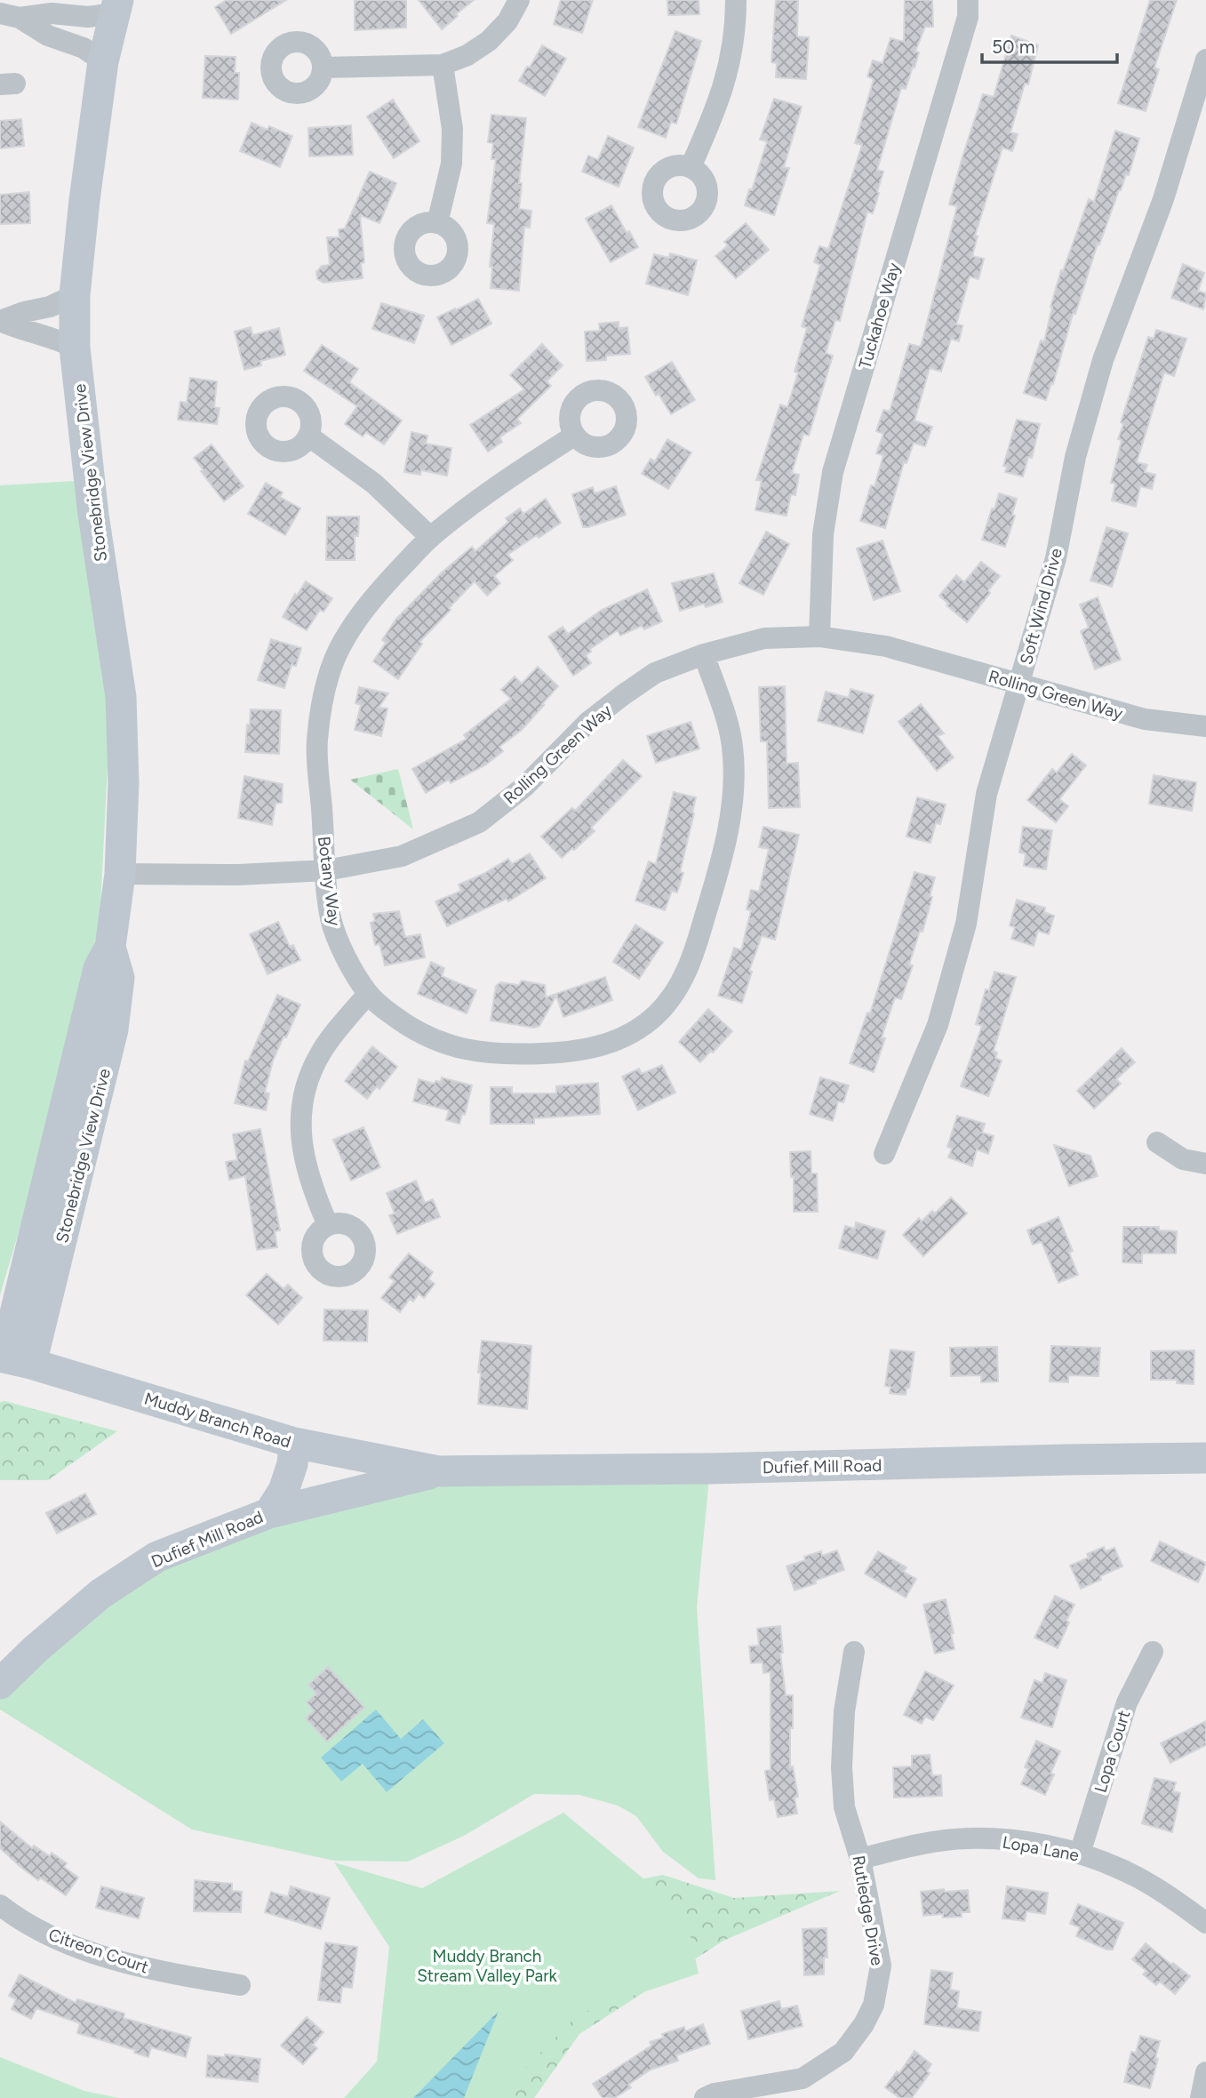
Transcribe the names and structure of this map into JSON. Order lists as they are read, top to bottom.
{
  "streets": {
    "street": [
      "Tuckahoe Way",
      "Stonebridge View Drive",
      "Soft Wind Drive",
      "Rolling Green Way",
      "Botany Way",
      "Muddy Branch Road",
      "Dufief Mill Road",
      "Lopa Court",
      "Lopa Lane",
      "Rutledge Drive",
      "Citreon Court"
    ]
  },
  "crossings": [
    ["Tuckahoe Way", "Rolling Green Way"],
    ["Stonebridge View Drive", "Rolling Green Way"],
    ["Stonebridge View Drive", "Muddy Branch Road"],
    ["Soft Wind Drive", "Rolling Green Way"],
    ["Rolling Green Way", "Botany Way"],
    ["Muddy Branch Road", "Dufief Mill Road"],
    ["Lopa Court", "Lopa Lane"],
    ["Lopa Lane", "Rutledge Drive"]
  ],
  "parks": ["Muddy Branch Stream Valley Park"],
  "scale_bar": "50 m"
}
